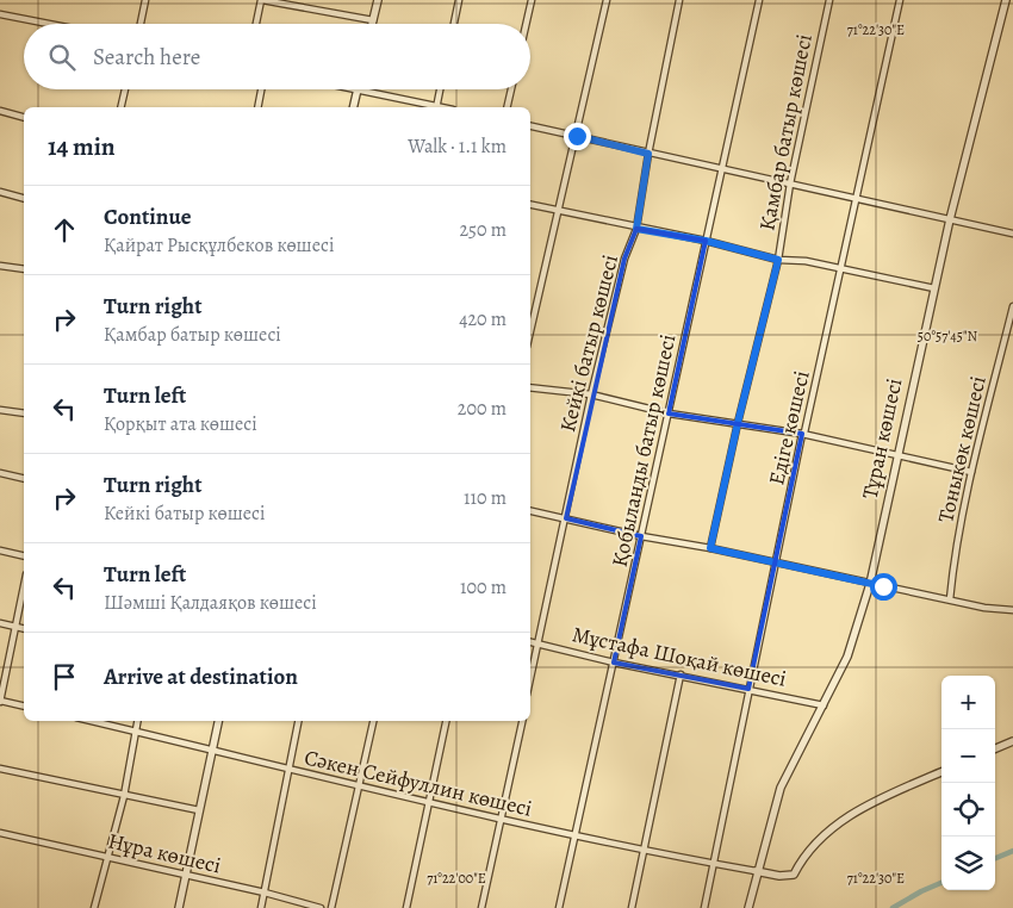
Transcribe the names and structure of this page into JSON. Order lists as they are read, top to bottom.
{
  "streets": {
    "street": [
      "Қамбар батыр көшесі",
      "Кейкі батыр көшесі",
      "Едіге көшесі",
      "Тұран көшесі",
      "Тоныкөк көшесі",
      "Қобыланды батыр көшесі",
      "Мұстафа Шоқай көшесі",
      "Сәкен Сейфуллин көшесі",
      "Нұра көшесі"
    ]
  },
  "crossings": [
    ["Кейкі батыр көшесі", "Мұстафа Шоқай көшесі"],
    ["Едіге көшесі", "Мұстафа Шоқай көшесі"],
    ["Едіге көшесі", "Сәкен Сейфуллин көшесі"],
    ["Тұран көшесі", "Мұстафа Шоқай көшесі"],
    ["Тұран көшесі", "Сәкен Сейфуллин көшесі"],
    ["Қобыланды батыр көшесі", "Мұстафа Шоқай көшесі"],
    ["Қобыланды батыр көшесі", "Сәкен Сейфуллин көшесі"]
  ],
  "page": {
    "search": "Search here",
    "heading": ["14 min", "Walk · 1.1 km"],
    "list": [
      ["Continue", "Қайрат Рысқұлбеков көшесі", "250 m"],
      ["Turn right", "Қамбар батыр көшесі", "420 m"],
      ["Turn left", "Қорқыт ата көшесі", "200 m"],
      ["Turn right", "Кейкі батыр көшесі", "110 m"],
      ["Turn left", "Шәмші Қалдаяқов көшесі", "100 m"],
      "Arrive at destination"
    ],
    "map_buttons": ["+", "−"]
  },
  "coordinates": ["71°22'30\"E", "50°57'45\"N", "71°22'00\"E"]
}
